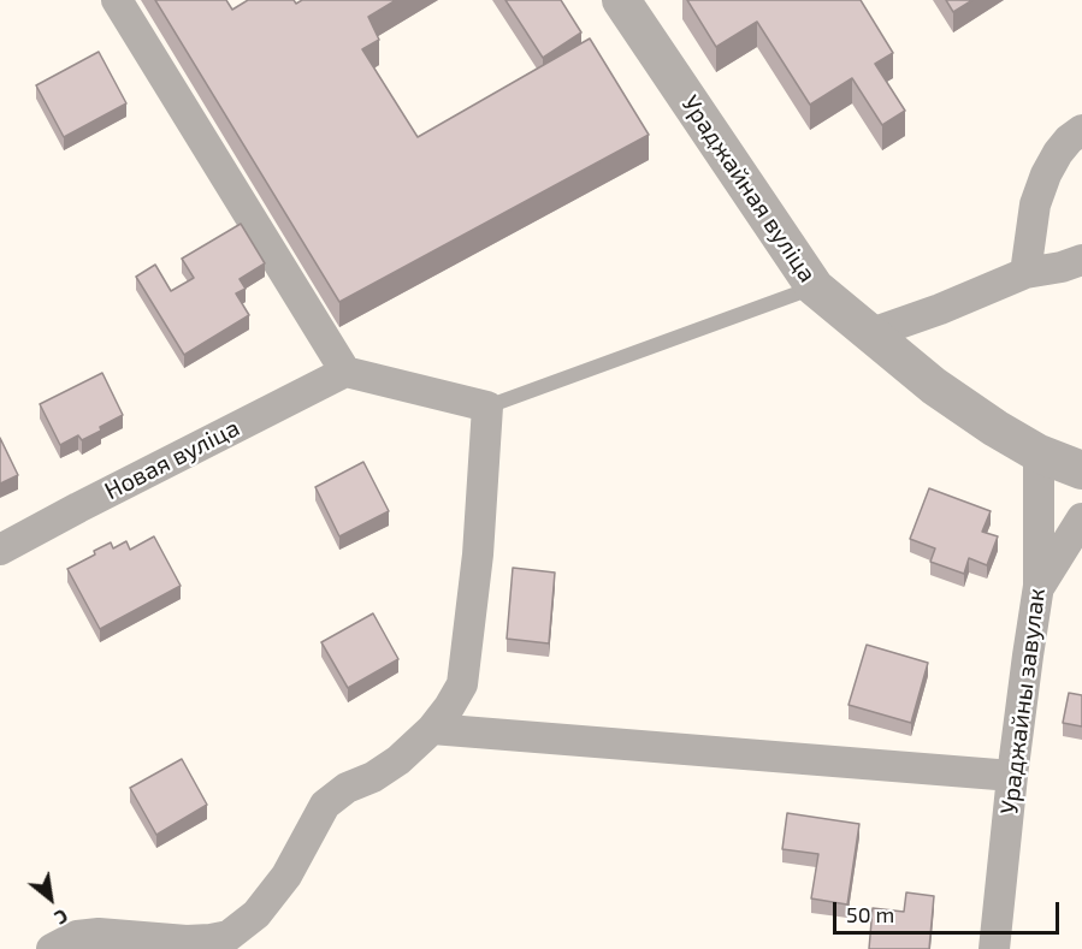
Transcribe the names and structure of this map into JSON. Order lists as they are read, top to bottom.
{
  "streets": {
    "street": ["Ураджайная вуліца", "Новая вуліца", "Ураджайны завулак"]
  },
  "crossings": [
    ["Ураджайная вуліца", "Ураджайны завулак"]
  ],
  "scale_bar": "50 m",
  "north": "bottom right"
}
